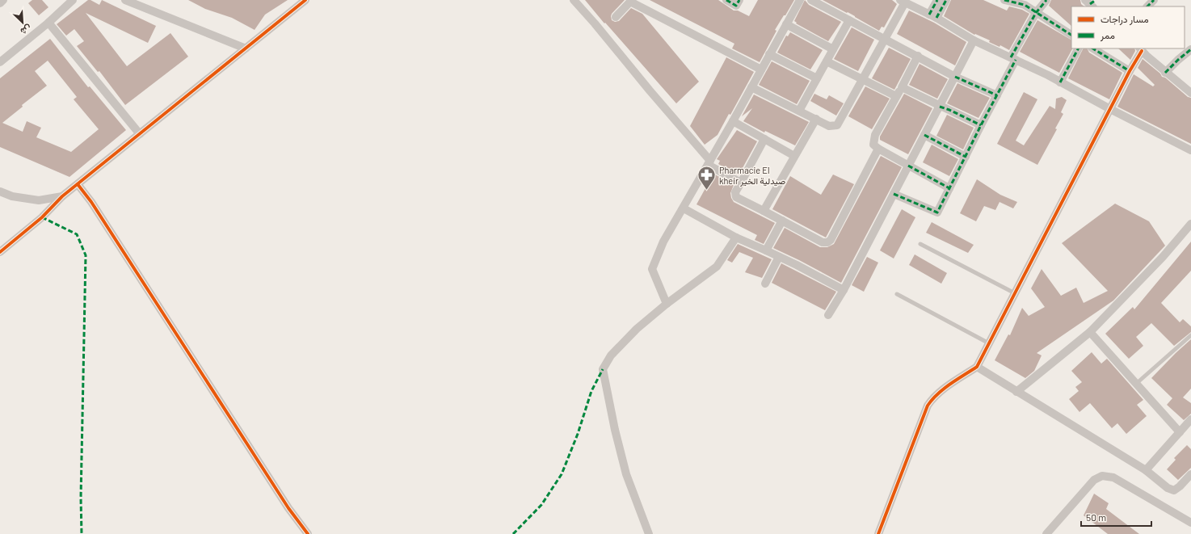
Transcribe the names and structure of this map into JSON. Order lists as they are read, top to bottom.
{
  "places": {
    "pharmacy": ["Pharmacie El kheir صيدلية الخير"]
  },
  "legend": ["مسار دراجات", "ممر"],
  "scale_bar": "50 m",
  "north": "bottom right"
}
